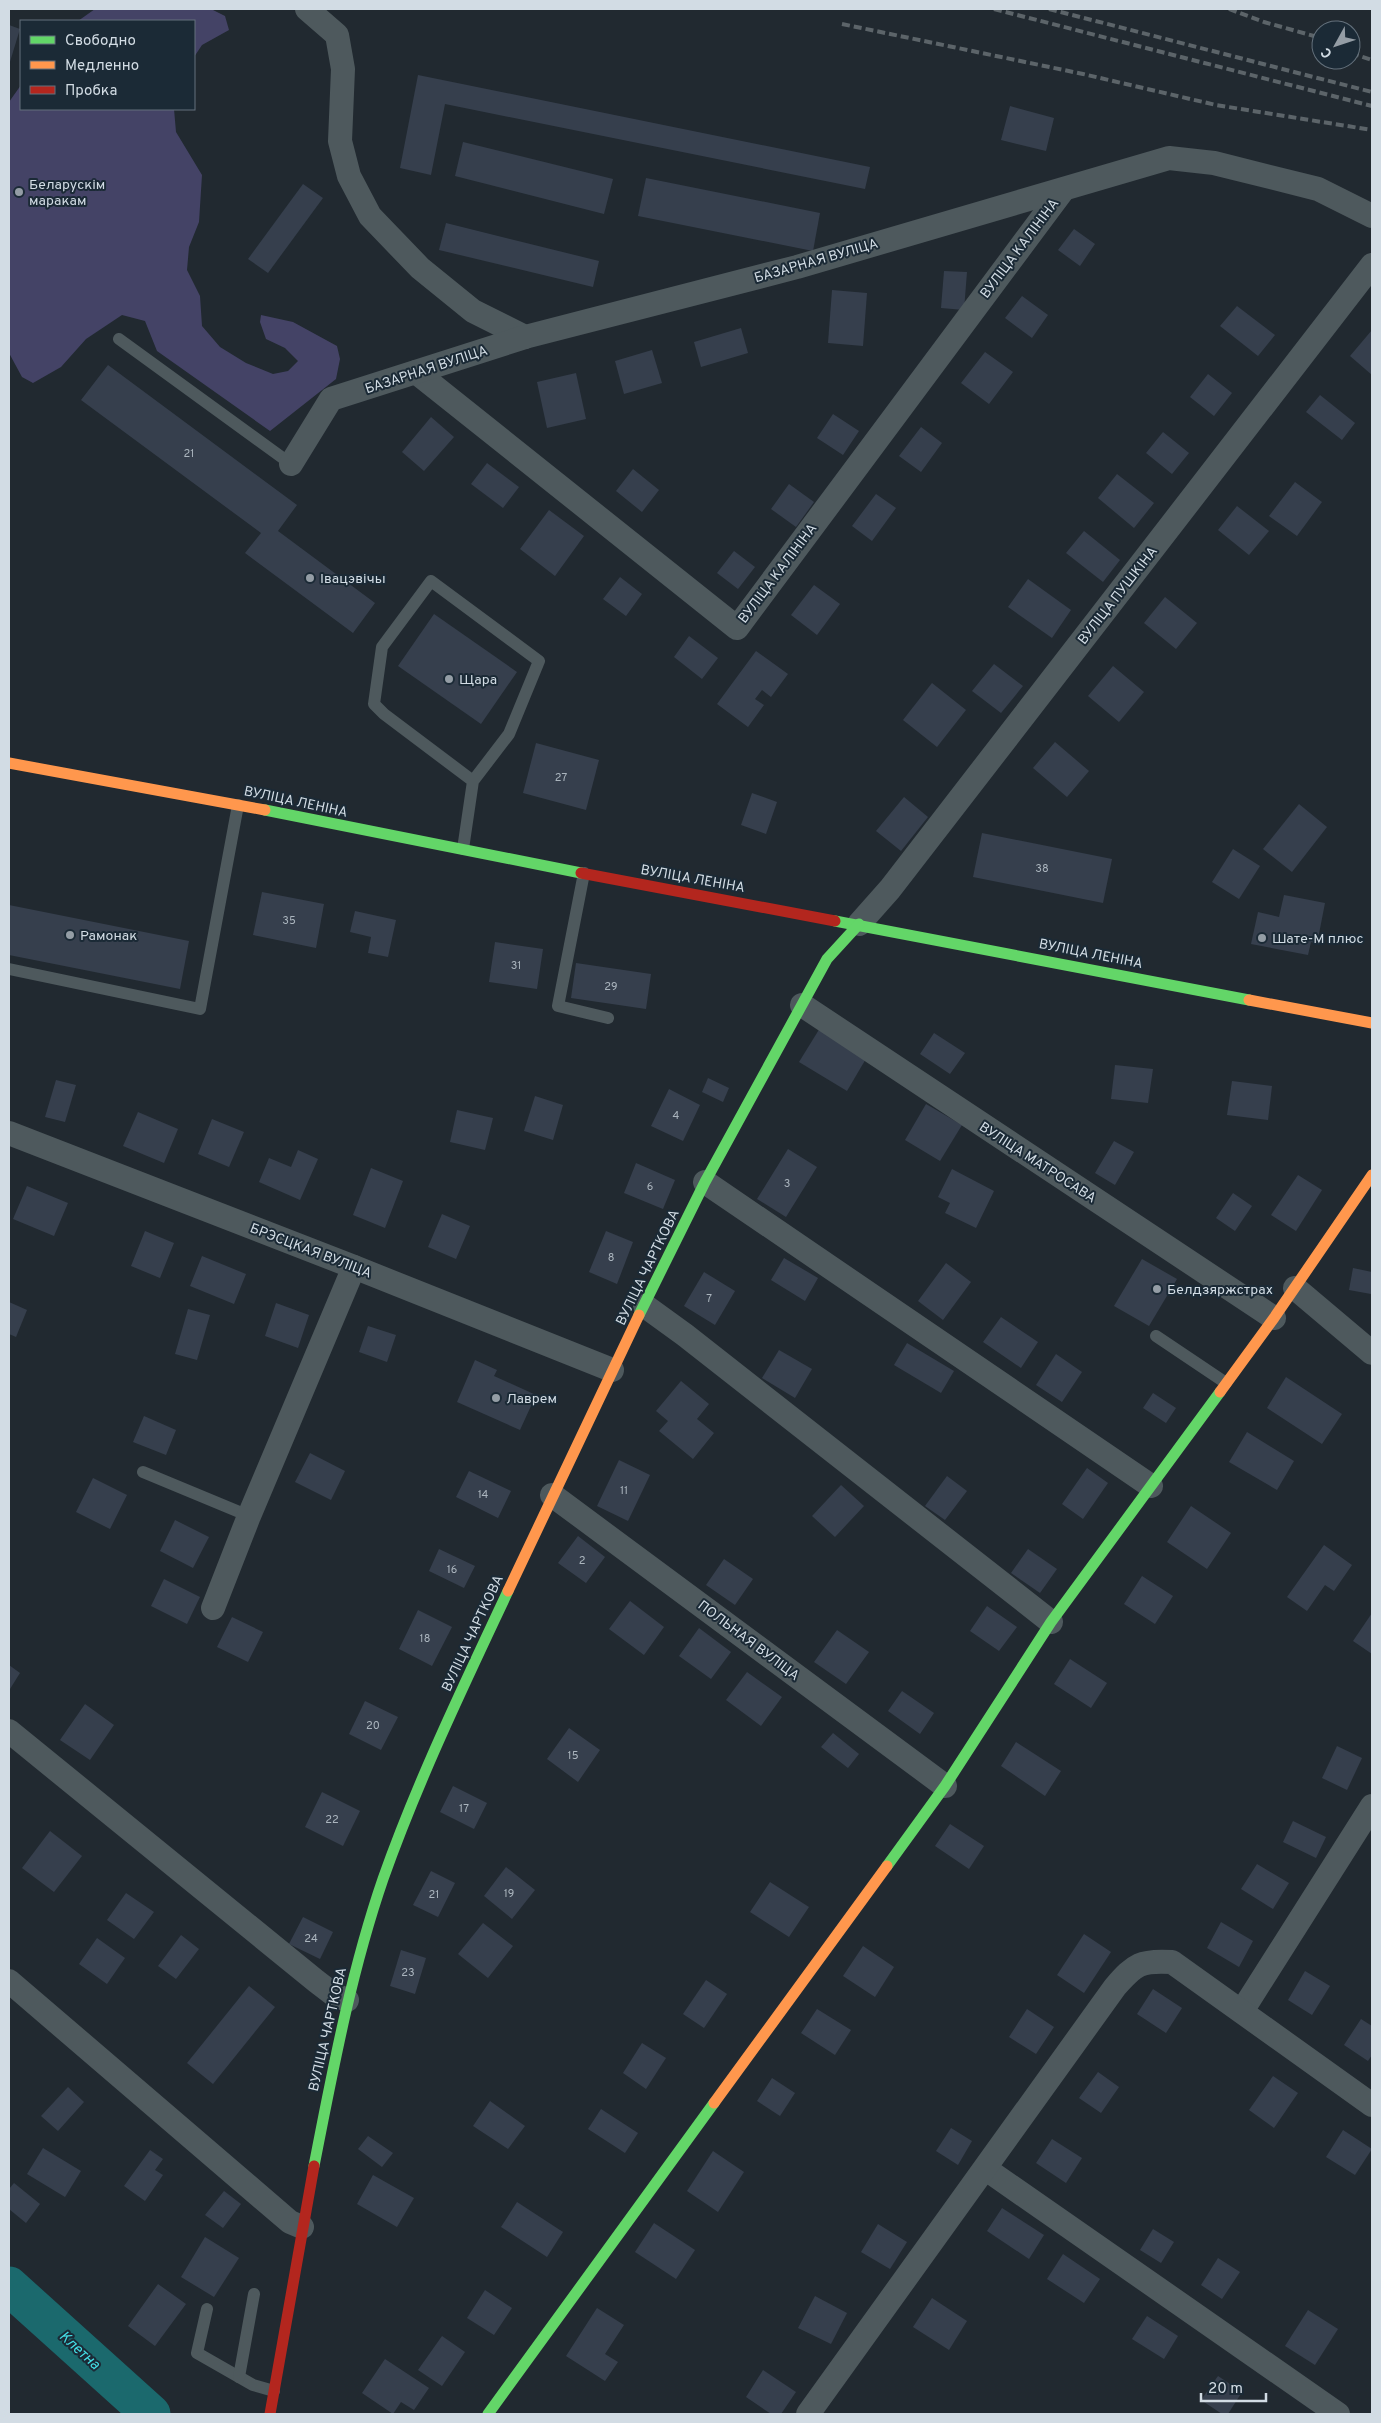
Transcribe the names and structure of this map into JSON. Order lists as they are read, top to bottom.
{
  "streets": {
    "main road": ["ВУЛІЦА ЛЕНІНА", "ВУЛІЦА ЧАРТКОВА"],
    "street": [
      "ВУЛІЦА КАЛІНІНА",
      "БАЗАРНАЯ ВУЛІЦА",
      "ВУЛІЦА ПУШКІНА",
      "ВУЛІЦА МАТРОСАВА",
      "БРЭСЦКАЯ ВУЛІЦА",
      "ПОЛЬНАЯ ВУЛІЦА"
    ]
  },
  "crossings": [
    ["ВУЛІЦА КАЛІНІНА", "БАЗАРНАЯ ВУЛІЦА"],
    ["ВУЛІЦА ПУШКІНА", "ВУЛІЦА ЛЕНІНА"],
    ["ВУЛІЦА ПУШКІНА", "ВУЛІЦА ЧАРТКОВА"],
    ["ВУЛІЦА ЛЕНІНА", "ВУЛІЦА ЧАРТКОВА"],
    ["ВУЛІЦА МАТРОСАВА", "ВУЛІЦА ЧАРТКОВА"],
    ["БРЭСЦКАЯ ВУЛІЦА", "ВУЛІЦА ЧАРТКОВА"],
    ["ВУЛІЦА ЧАРТКОВА", "ПОЛЬНАЯ ВУЛІЦА"]
  ],
  "water": ["Клетна"],
  "places": [
    "Беларускім маракам",
    "Івацэвічы",
    "Щара",
    "Рамонак",
    "Шате-М плюс",
    "Белдзяржстрах",
    "Лаврем"
  ],
  "house_numbers": [
    "21",
    "27",
    "38",
    "35",
    "31",
    "29",
    "4",
    "3",
    "6",
    "8",
    "7",
    "11",
    "14",
    "2",
    "16",
    "18",
    "20",
    "15",
    "17",
    "22",
    "19",
    "21",
    "24",
    "23"
  ],
  "legend": ["Свободно", "Медленно", "Пробка"],
  "scale_bar": "20 m",
  "north": "bottom left"
}
